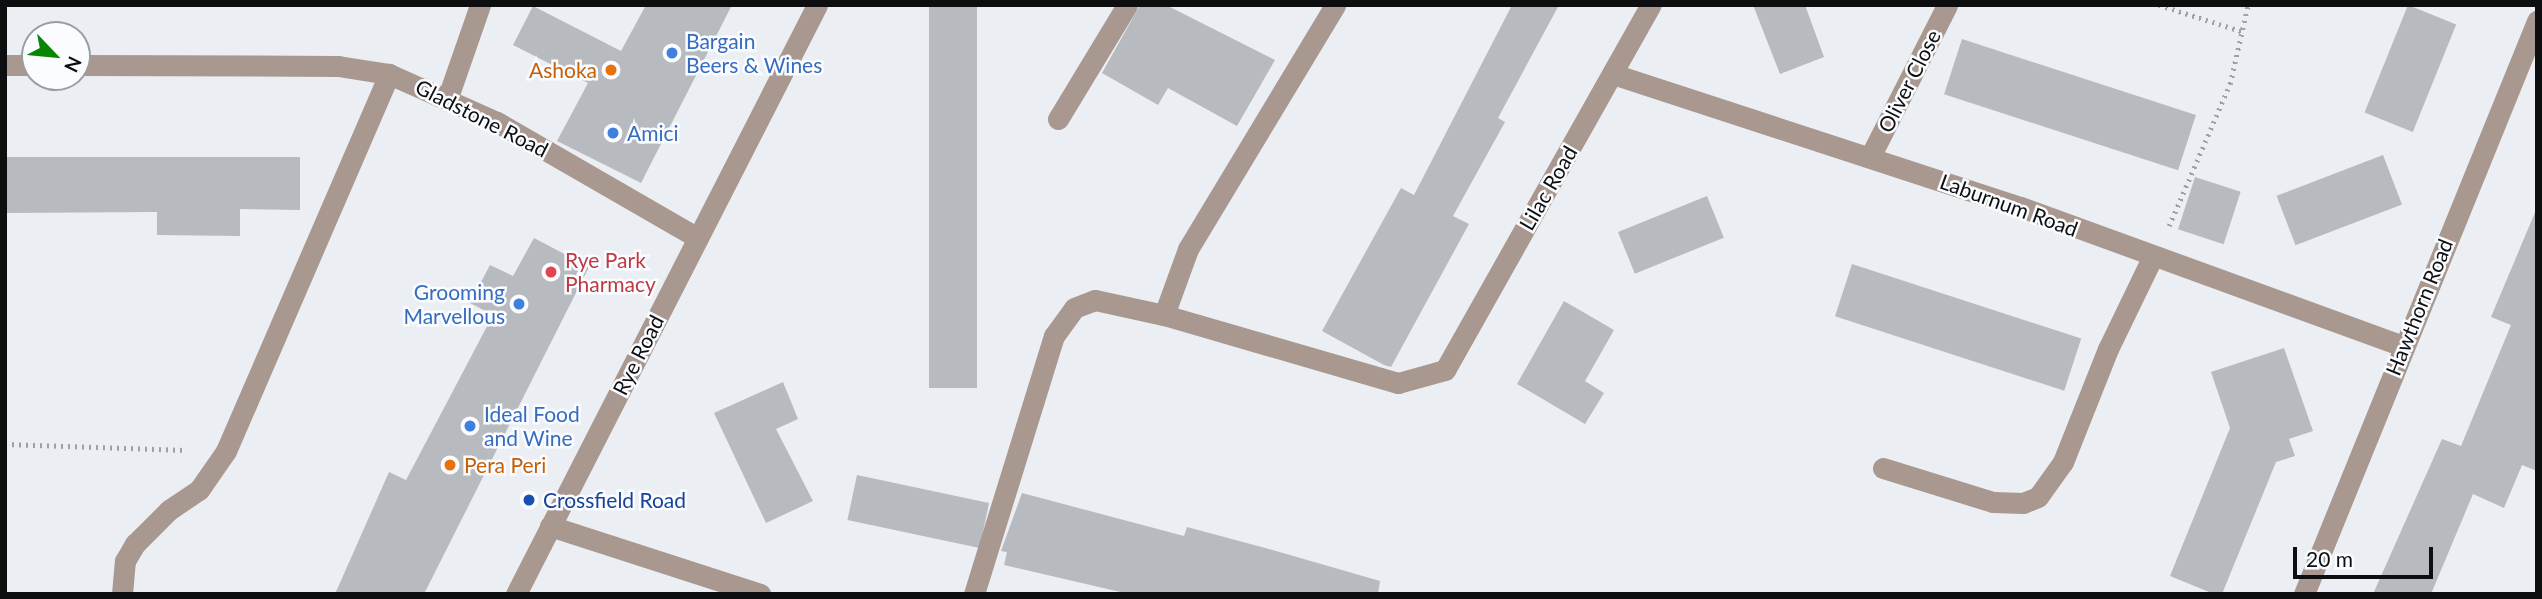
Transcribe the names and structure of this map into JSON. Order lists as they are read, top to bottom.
{
  "streets": {
    "street": [
      "Oliver Close",
      "Gladstone Road",
      "Lilac Road",
      "Laburnum Road",
      "Hawthorn Road",
      "Rye Road"
    ]
  },
  "crossings": [
    ["Oliver Close", "Laburnum Road"],
    ["Gladstone Road", "Rye Road"],
    ["Lilac Road", "Laburnum Road"],
    ["Laburnum Road", "Hawthorn Road"]
  ],
  "places": [
    "Bargain Beers & Wines",
    "Ashoka",
    "Amici",
    "Rye Park Pharmacy",
    "Grooming Marvellous",
    "Ideal Food and Wine",
    "Pera Peri",
    "Crossfield Road"
  ],
  "scale_bar": "20 m",
  "north": "bottom right"
}
